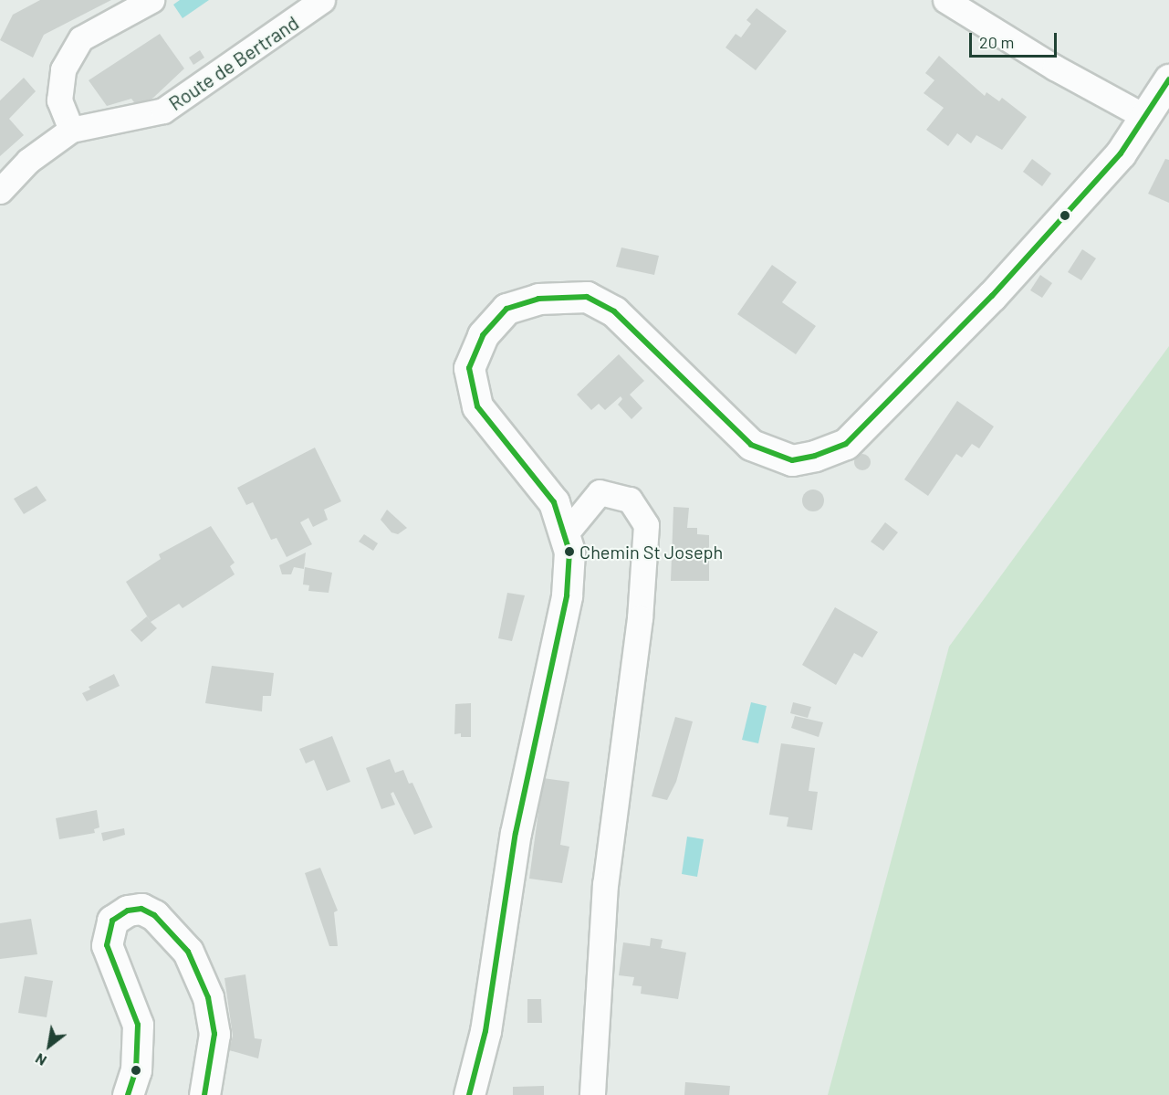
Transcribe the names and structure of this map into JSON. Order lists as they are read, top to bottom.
{
  "streets": {
    "street": ["Route de Bertrand"]
  },
  "places": ["Chemin St Joseph"],
  "scale_bar": "20 m",
  "north": "bottom left"
}
